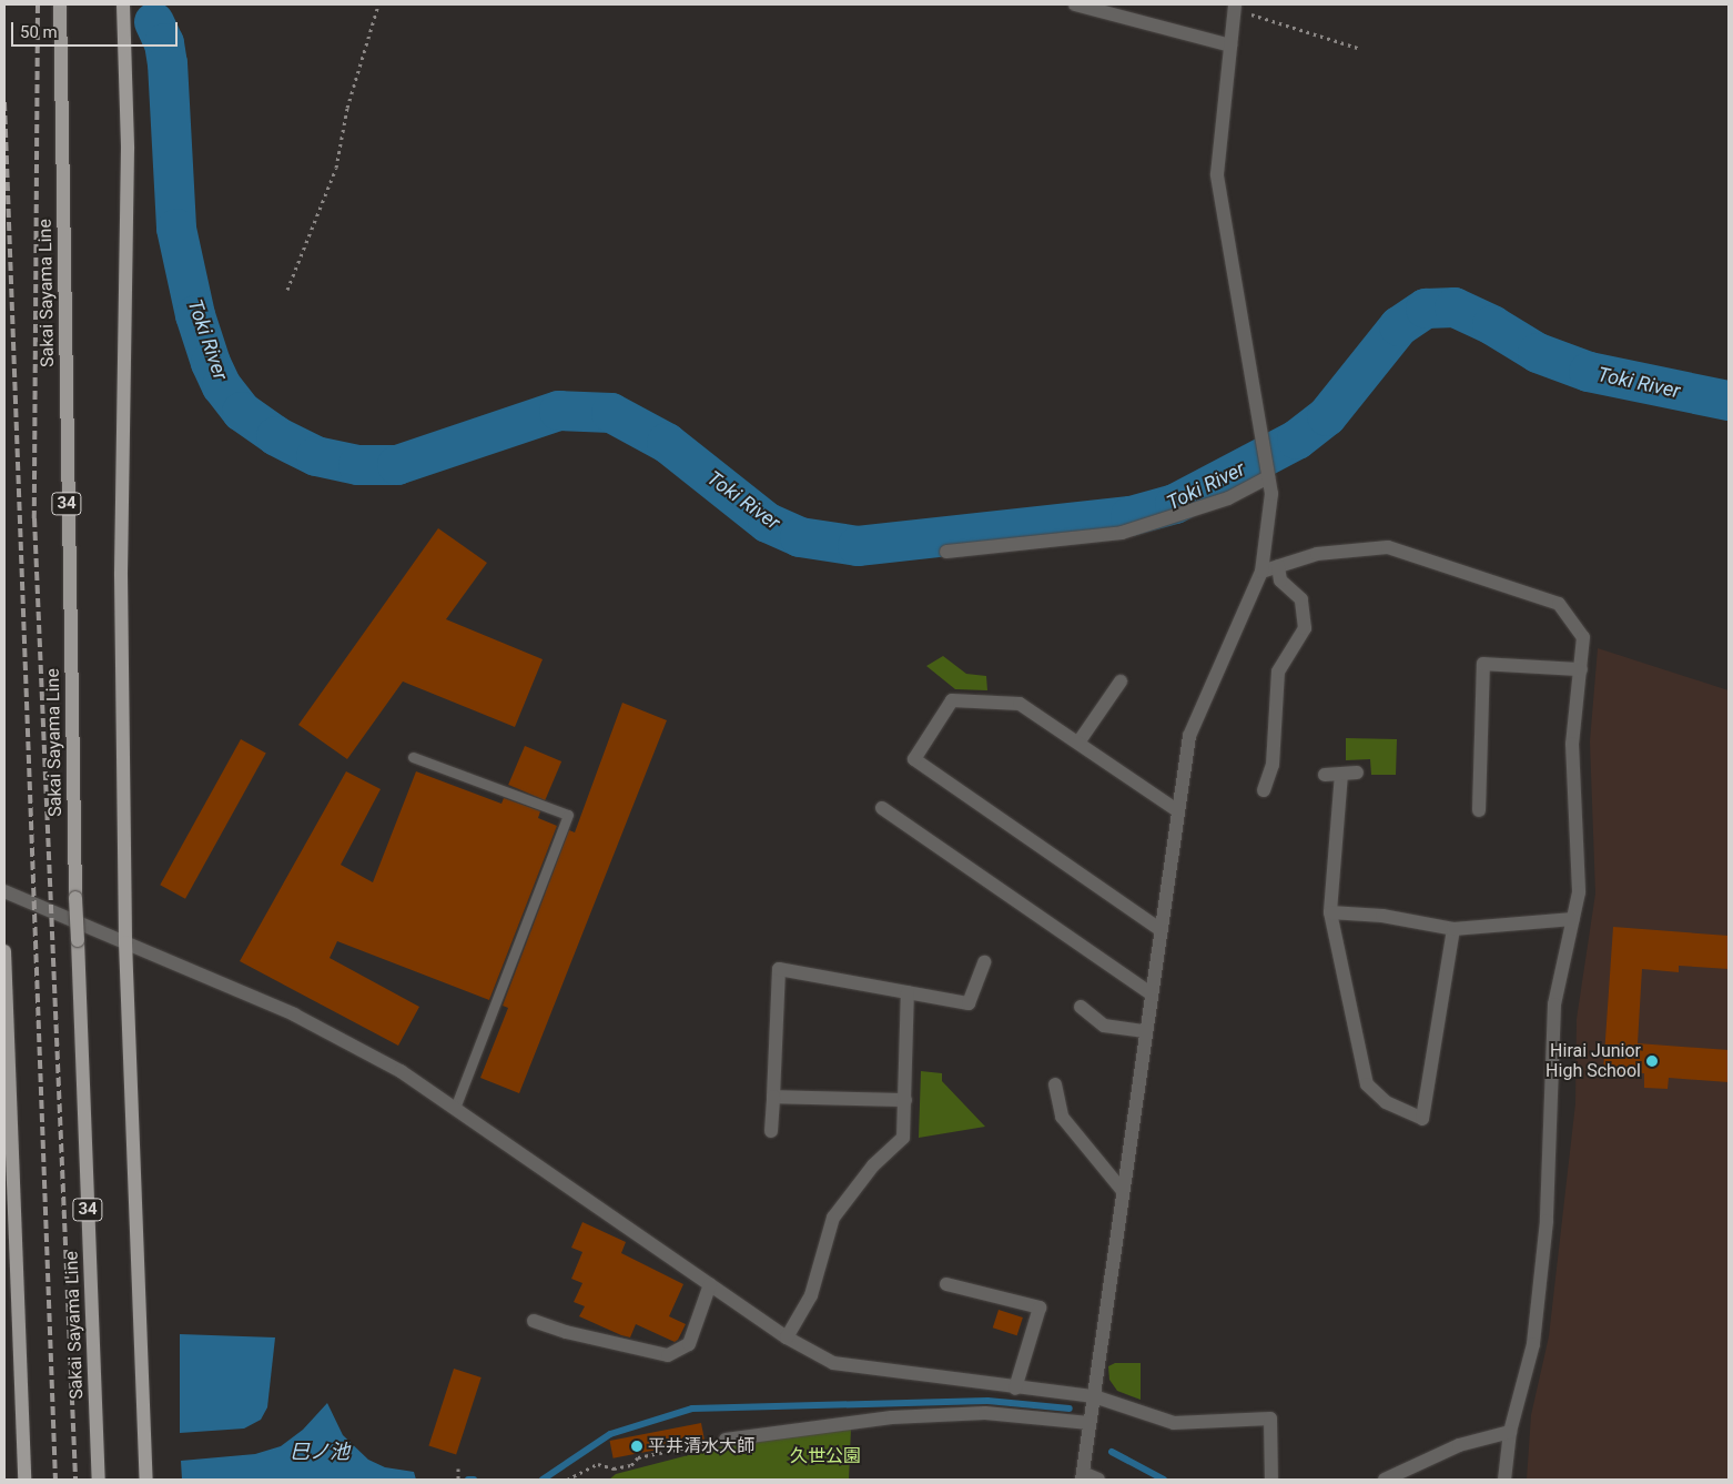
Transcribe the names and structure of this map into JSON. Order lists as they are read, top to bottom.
{
  "streets": {
    "main road": ["Sakai Sayama Line", "34"]
  },
  "water": ["Toki River", "巳ノ池"],
  "parks": ["久世公園"],
  "places": ["Hirai Junior High School", "平井清水大師"],
  "scale_bar": "50 m"
}
